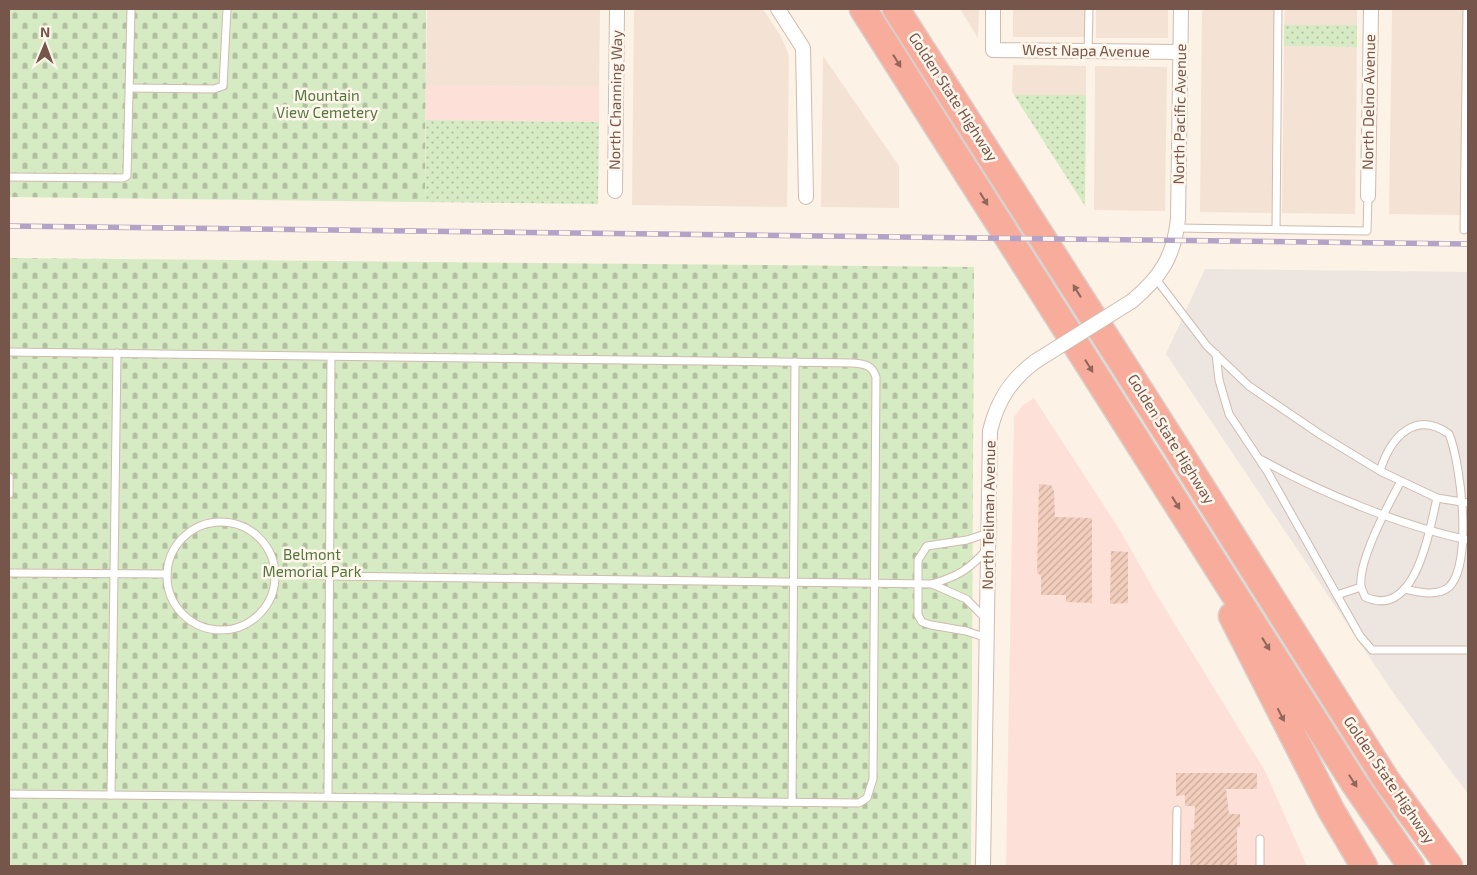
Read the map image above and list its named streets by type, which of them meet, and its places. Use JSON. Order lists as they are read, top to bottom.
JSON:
{
  "streets": {
    "highway": ["Golden State Highway"],
    "street": [
      "West Napa Avenue",
      "North Channing Way",
      "North Delno Avenue",
      "North Pacific Avenue",
      "North Teilman Avenue"
    ]
  },
  "crossings": [
    ["West Napa Avenue", "North Pacific Avenue"],
    ["North Pacific Avenue", "North Teilman Avenue"]
  ],
  "parks": ["Mountain View Cemetery", "Belmont Memorial Park"],
  "north": "top"
}
